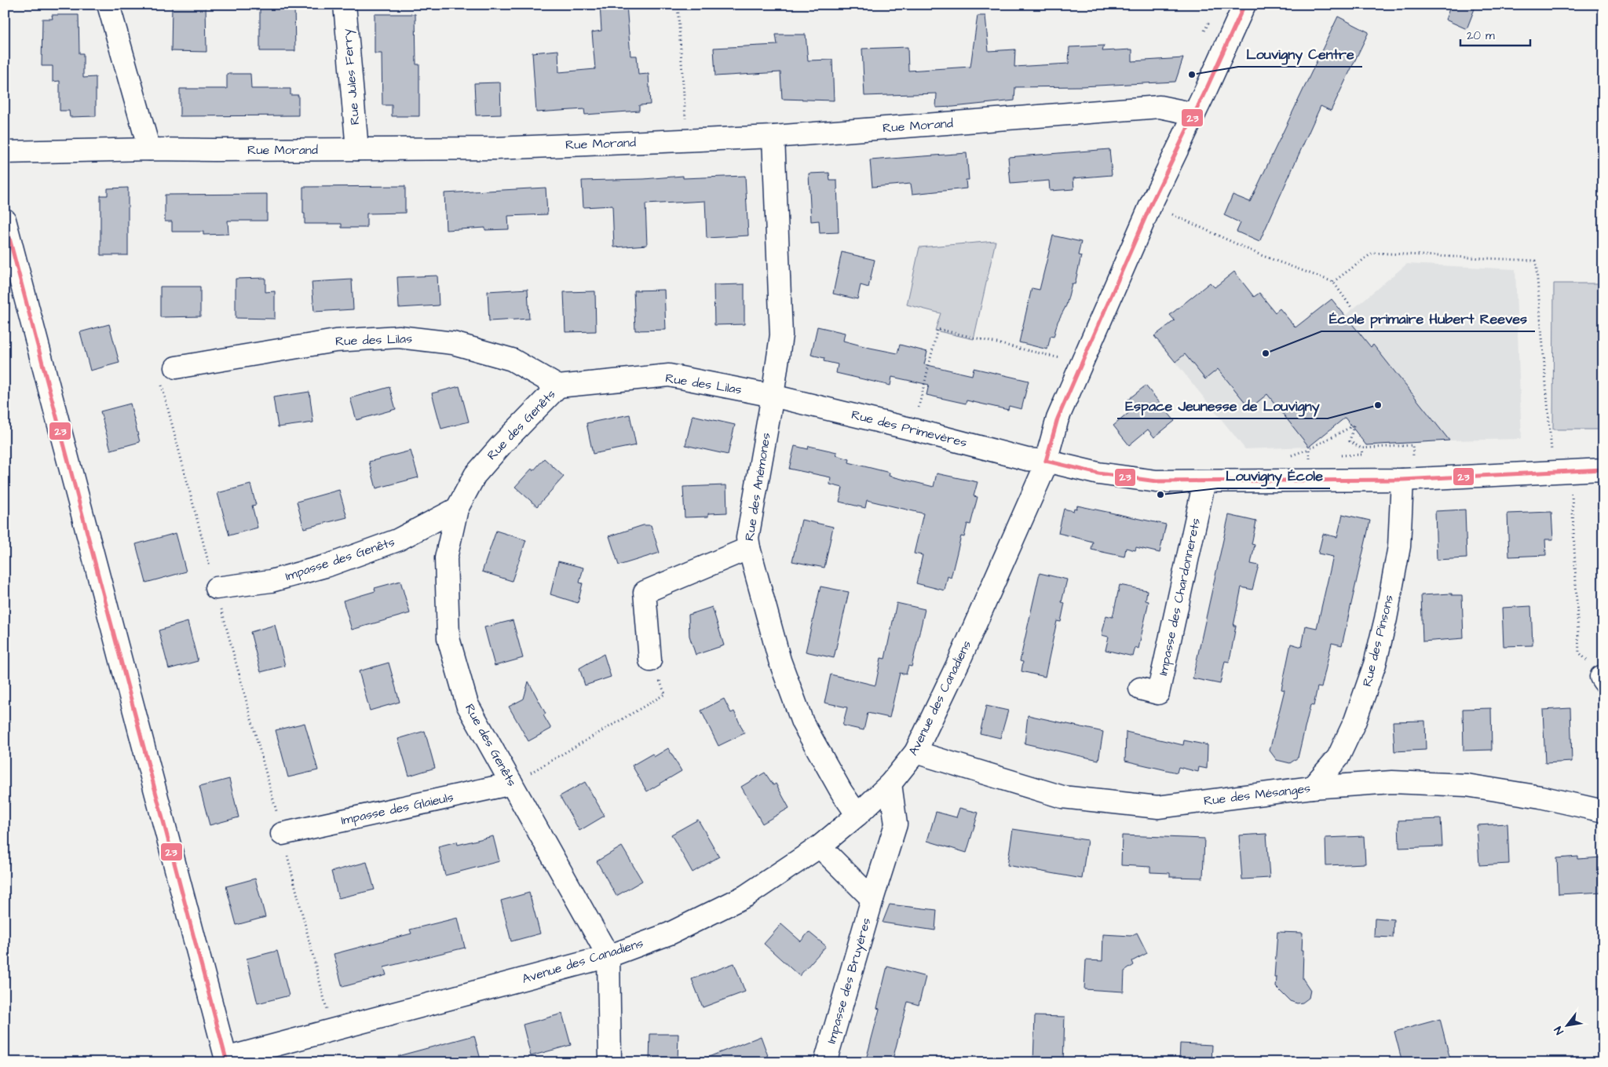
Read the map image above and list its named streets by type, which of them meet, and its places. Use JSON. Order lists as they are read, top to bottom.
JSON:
{
  "streets": {
    "street": [
      "Rue Jules Ferry",
      "Rue Morand",
      "Rue des Lilas",
      "Rue des Genêts",
      "Rue des Primevères",
      "Rue des Anémones",
      "Impasse des Genêts",
      "Impasse des Chardonnerets",
      "Rue des Pinsons",
      "Avenue des Canadiens",
      "Rue des Mésanges",
      "Impasse des Glaieuls",
      "Impasse des Bruyères"
    ]
  },
  "crossings": [
    ["Rue Jules Ferry", "Rue Morand"],
    ["Rue Morand", "Rue des Anémones"],
    ["Rue Morand", "Avenue des Canadiens"],
    ["Rue des Lilas", "Rue des Genêts"],
    ["Rue des Lilas", "Rue des Primevères"],
    ["Rue des Lilas", "Rue des Anémones"],
    ["Rue des Genêts", "Impasse des Genêts"],
    ["Rue des Genêts", "Avenue des Canadiens"],
    ["Rue des Genêts", "Impasse des Glaieuls"],
    ["Rue des Primevères", "Rue des Anémones"],
    ["Rue des Primevères", "Impasse des Chardonnerets"],
    ["Rue des Primevères", "Rue des Pinsons"],
    ["Rue des Primevères", "Avenue des Canadiens"],
    ["Rue des Anémones", "Avenue des Canadiens"],
    ["Rue des Pinsons", "Rue des Mésanges"],
    ["Avenue des Canadiens", "Rue des Mésanges"],
    ["Avenue des Canadiens", "Impasse des Bruyères"]
  ],
  "places": [
    "Louvigny Centre",
    "École primaire Hubert Reeves",
    "Espace Jeunesse de Louvigny",
    "Louvigny École"
  ],
  "lines": ["transit line 23"],
  "scale_bar": "20 m",
  "north": "bottom left"
}
